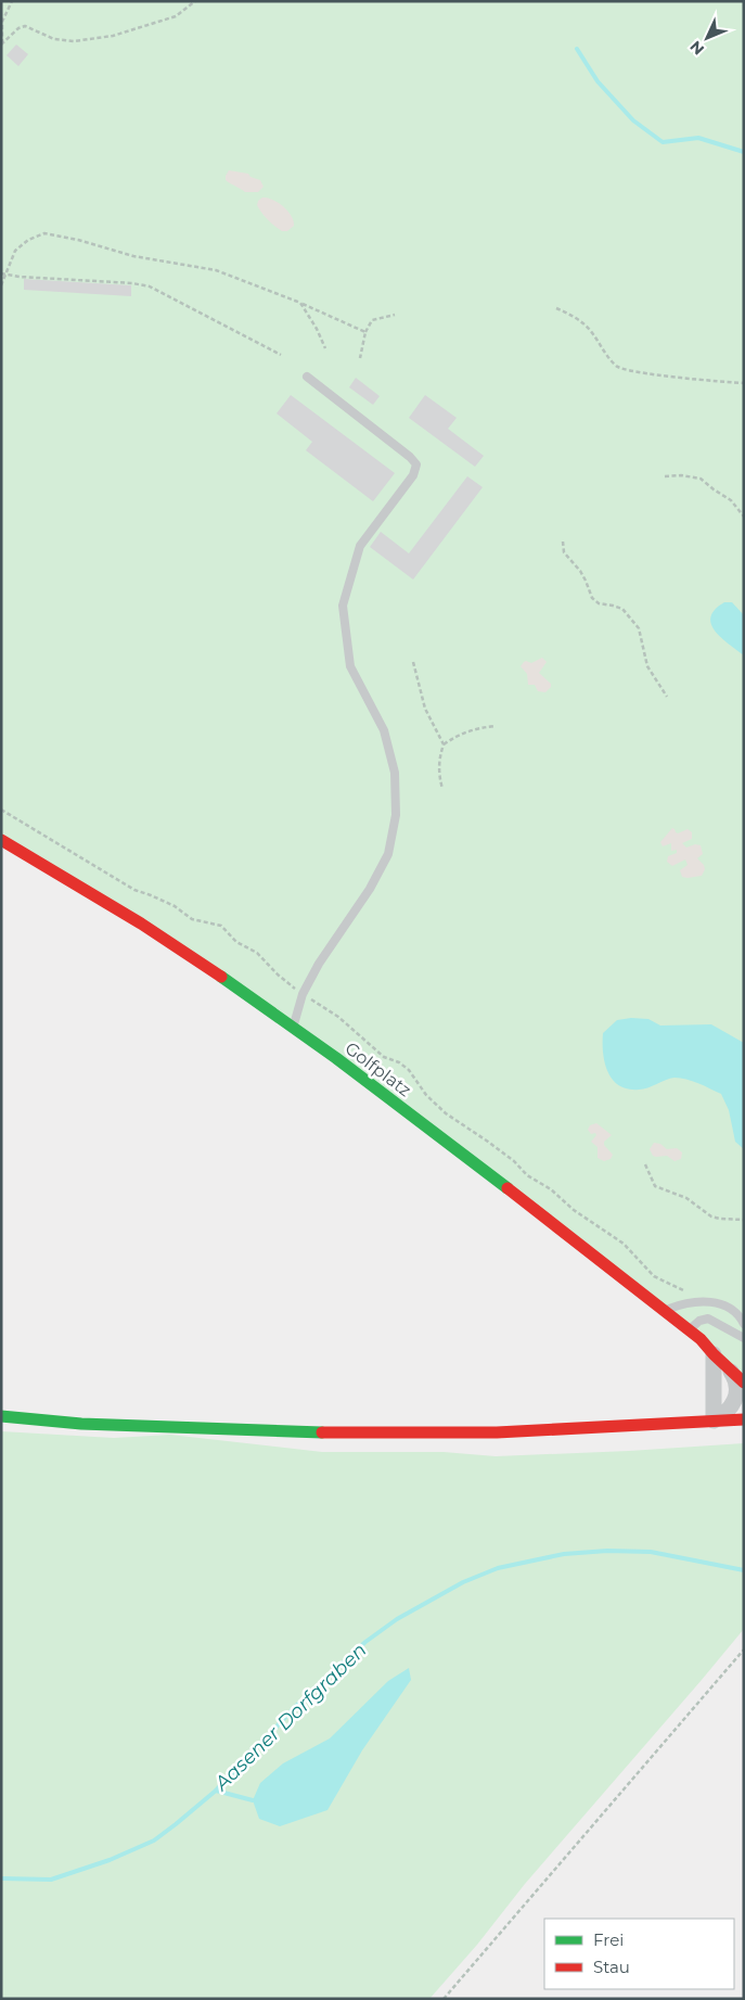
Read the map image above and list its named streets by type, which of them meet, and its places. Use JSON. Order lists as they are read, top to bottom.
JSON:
{
  "streets": {
    "street": ["Golfplatz"]
  },
  "water": ["Aasener Dorfgraben"],
  "legend": ["Frei", "Stau"],
  "north": "bottom left"
}
